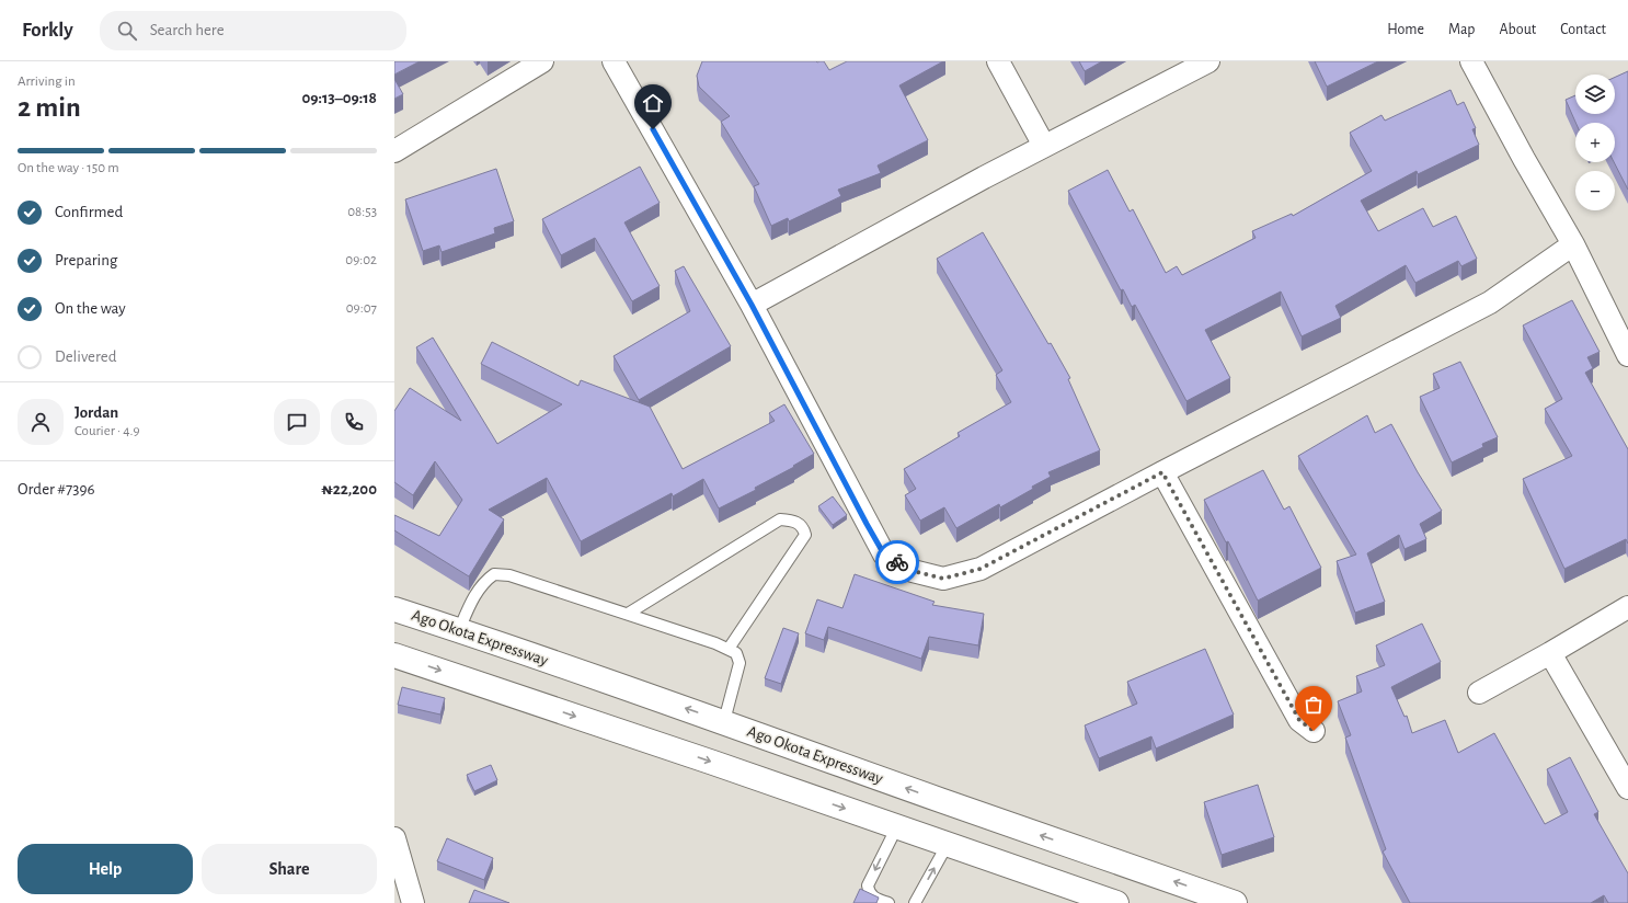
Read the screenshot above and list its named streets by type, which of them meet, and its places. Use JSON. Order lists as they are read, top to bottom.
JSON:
{
  "streets": {
    "main road": ["Ago Okota Expressway"]
  },
  "page": {
    "header": "Forkly",
    "search": "Search here",
    "nav": [
      "Home",
      "Map",
      "About",
      "Contact"
    ],
    "heading": ["2 min", "Arriving in", "09:13–09:18"],
    "panel": [
      "Jordan",
      "Courier · 4.9",
      "Order #7396",
      "₦22,200"
    ],
    "map_buttons": ["+", "−"],
    "bar": "On the way · 150 m",
    "list": [
      ["Confirmed", "08:53"],
      ["Preparing", "09:02"],
      ["On the way", "09:07"],
      "Delivered"
    ],
    "buttons": ["Help", "Share"]
  }
}
